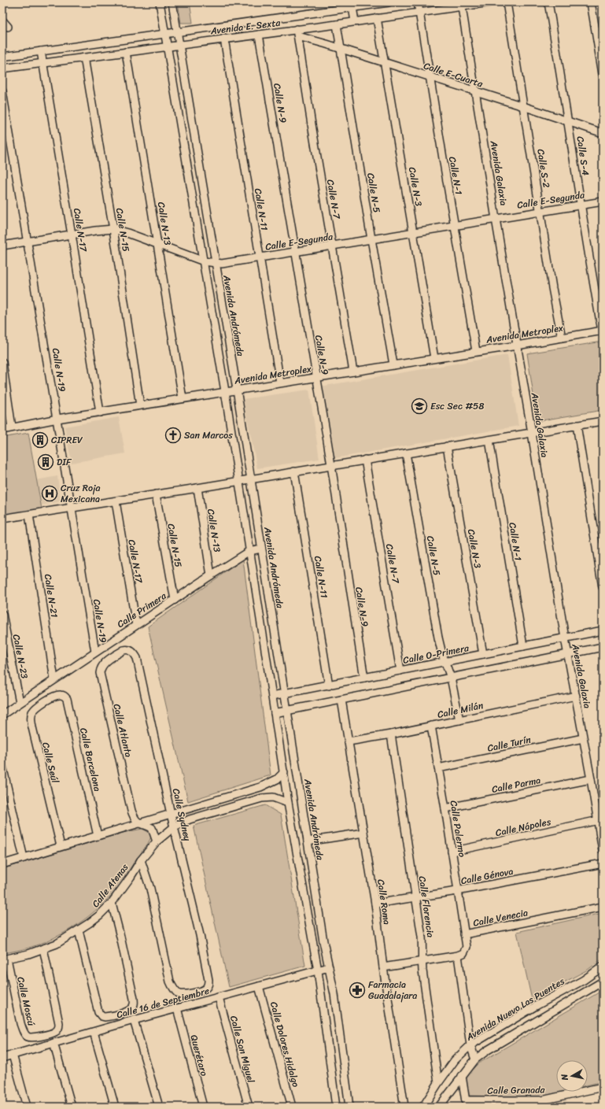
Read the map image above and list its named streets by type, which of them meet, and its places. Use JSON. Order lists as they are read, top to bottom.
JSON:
{
  "streets": {
    "street": [
      "Avenida E. Sexta",
      "Calle E-Cuarta",
      "Calle N-9",
      "Calle S-4",
      "Calle S-2",
      "Avenida Galaxia",
      "Calle N-1",
      "Calle N-3",
      "Calle N-5",
      "Calle N-7",
      "Calle E-Segunda",
      "Calle N-11",
      "Calle N-13",
      "Calle N-17",
      "Calle N-15",
      "Avenida Andrómeda",
      "Avenida Metroplex",
      "Calle N-19",
      "Calle N-21",
      "Calle Primera",
      "Calle O-Primera",
      "Calle N-23",
      "Calle Milán",
      "Calle Atlanta",
      "Calle Turín",
      "Calle Barcelona",
      "Calle Seúl",
      "Calle Parma",
      "Calle Sydney",
      "Calle Nápoles",
      "Calle Palermo",
      "Calle Génova",
      "Calle Atenas",
      "Calle Roma",
      "Calle Florencia",
      "Calle Venecia",
      "Calle Moscú",
      "Calle 16 de Septiembre",
      "Avenida Nuevo Las Puentes",
      "Calle Dolores Hidalgo",
      "Calle San Miguel",
      "Querétaro",
      "Calle Granada"
    ]
  },
  "crossings": [
    ["Avenida E. Sexta", "Calle E-Cuarta"],
    ["Avenida E. Sexta", "Calle N-9"],
    ["Avenida E. Sexta", "Avenida Galaxia"],
    ["Avenida E. Sexta", "Calle N-1"],
    ["Avenida E. Sexta", "Calle N-3"],
    ["Avenida E. Sexta", "Calle N-5"],
    ["Avenida E. Sexta", "Calle N-7"],
    ["Avenida E. Sexta", "Calle N-11"],
    ["Avenida E. Sexta", "Calle N-13"],
    ["Avenida E. Sexta", "Calle N-17"],
    ["Avenida E. Sexta", "Calle N-15"],
    ["Avenida E. Sexta", "Avenida Andrómeda"],
    ["Calle E-Cuarta", "Calle S-4"],
    ["Calle E-Cuarta", "Calle S-2"],
    ["Calle E-Cuarta", "Avenida Galaxia"],
    ["Calle E-Cuarta", "Calle N-1"],
    ["Calle E-Cuarta", "Calle N-3"],
    ["Calle E-Cuarta", "Calle N-5"],
    ["Calle E-Cuarta", "Calle N-7"],
    ["Calle N-9", "Calle E-Segunda"],
    ["Calle N-9", "Avenida Metroplex"],
    ["Calle N-9", "Calle O-Primera"],
    ["Calle S-4", "Calle E-Segunda"],
    ["Calle S-4", "Avenida Metroplex"],
    ["Calle S-2", "Calle E-Segunda"],
    ["Calle S-2", "Avenida Metroplex"],
    ["Avenida Galaxia", "Calle E-Segunda"],
    ["Avenida Galaxia", "Avenida Metroplex"],
    ["Avenida Galaxia", "Calle O-Primera"],
    ["Avenida Galaxia", "Calle Milán"],
    ["Avenida Galaxia", "Calle Turín"],
    ["Avenida Galaxia", "Calle Parma"],
    ["Avenida Galaxia", "Calle Nápoles"],
    ["Calle N-1", "Calle E-Segunda"],
    ["Calle N-1", "Avenida Metroplex"],
    ["Calle N-1", "Calle O-Primera"],
    ["Calle N-3", "Calle E-Segunda"],
    ["Calle N-3", "Avenida Metroplex"],
    ["Calle N-3", "Calle O-Primera"],
    ["Calle N-5", "Calle E-Segunda"],
    ["Calle N-5", "Avenida Metroplex"],
    ["Calle N-5", "Calle O-Primera"],
    ["Calle N-5", "Calle Milán"],
    ["Calle N-7", "Calle E-Segunda"],
    ["Calle N-7", "Avenida Metroplex"],
    ["Calle N-7", "Calle O-Primera"],
    ["Calle E-Segunda", "Calle N-11"],
    ["Calle E-Segunda", "Calle N-13"],
    ["Calle E-Segunda", "Calle N-17"],
    ["Calle E-Segunda", "Calle N-15"],
    ["Calle E-Segunda", "Avenida Andrómeda"],
    ["Calle E-Segunda", "Calle N-19"],
    ["Calle N-11", "Avenida Metroplex"],
    ["Calle N-11", "Calle O-Primera"],
    ["Calle N-13", "Avenida Metroplex"],
    ["Calle N-13", "Calle Primera"],
    ["Calle N-17", "Avenida Metroplex"],
    ["Calle N-17", "Calle Primera"],
    ["Calle N-15", "Avenida Metroplex"],
    ["Calle N-15", "Calle Primera"],
    ["Avenida Andrómeda", "Avenida Metroplex"],
    ["Avenida Andrómeda", "Calle Primera"],
    ["Avenida Andrómeda", "Calle O-Primera"],
    ["Avenida Andrómeda", "Calle 16 de Septiembre"],
    ["Avenida Metroplex", "Calle N-19"],
    ["Calle N-19", "Calle Primera"],
    ["Calle N-21", "Calle Primera"],
    ["Calle Primera", "Calle N-23"],
    ["Calle Milán", "Calle Palermo"],
    ["Calle Milán", "Calle Roma"],
    ["Calle Milán", "Calle Florencia"],
    ["Calle Atlanta", "Calle Sydney"],
    ["Calle Turín", "Calle Palermo"],
    ["Calle Barcelona", "Calle Seúl"],
    ["Calle Parma", "Calle Palermo"],
    ["Calle Sydney", "Calle Atenas"],
    ["Calle Nápoles", "Calle Palermo"],
    ["Calle Palermo", "Calle Génova"],
    ["Calle Palermo", "Calle Venecia"],
    ["Calle Génova", "Calle Roma"],
    ["Calle Génova", "Calle Florencia"],
    ["Calle Atenas", "Calle Moscú"],
    ["Calle Florencia", "Avenida Nuevo Las Puentes"],
    ["Calle 16 de Septiembre", "Calle Dolores Hidalgo"],
    ["Calle 16 de Septiembre", "Calle San Miguel"],
    ["Calle 16 de Septiembre", "Querétaro"]
  ],
  "places": {
    "school or university": ["Esc Sec #58"],
    "church": ["San Marcos"],
    "building": ["CIPREV", "DIF"],
    "hospital": ["Cruz Roja Mexicana"],
    "pharmacy": ["Farmacia Guadalajara"]
  },
  "north": "left"
}
